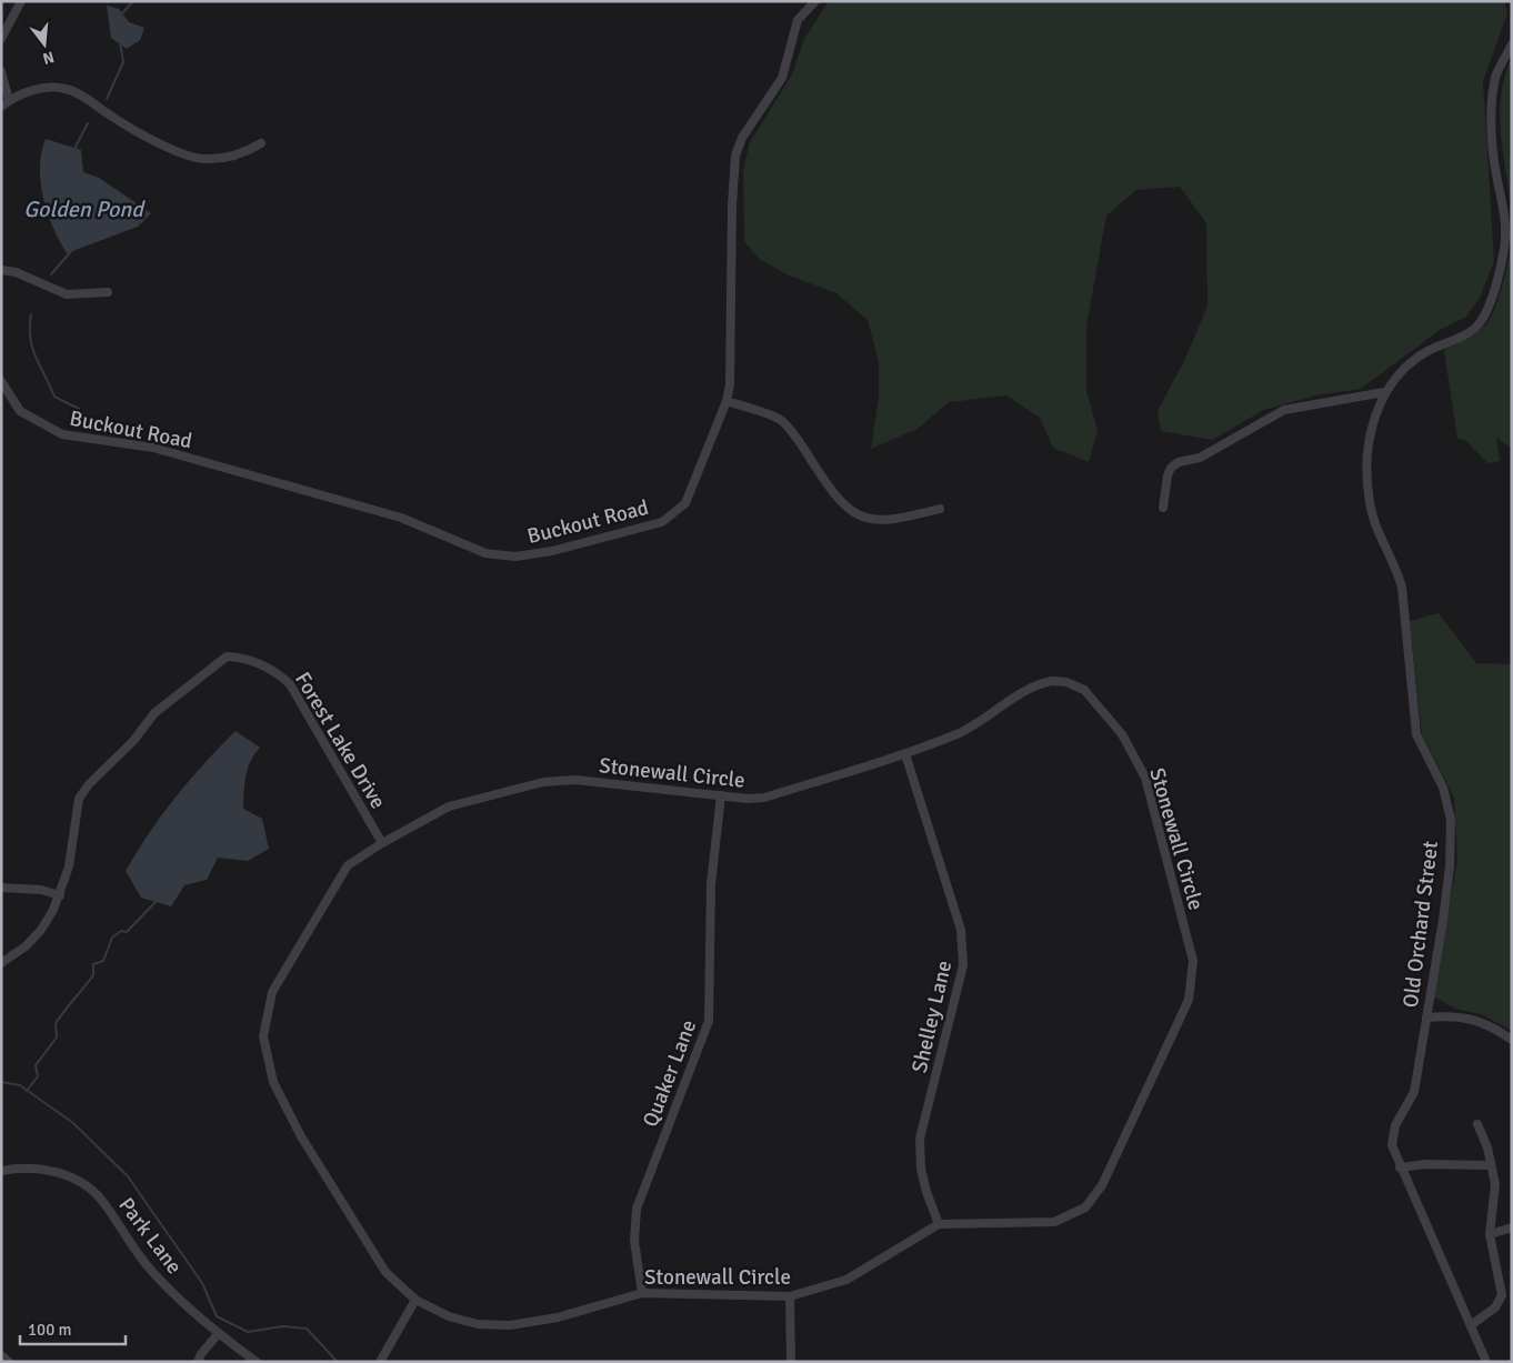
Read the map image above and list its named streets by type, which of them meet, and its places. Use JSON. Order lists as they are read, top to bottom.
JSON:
{
  "streets": {
    "street": [
      "Buckout Road",
      "Forest Lake Drive",
      "Stonewall Circle",
      "Old Orchard Street",
      "Shelley Lane",
      "Quaker Lane",
      "Park Lane"
    ]
  },
  "crossings": [
    ["Forest Lake Drive", "Stonewall Circle"],
    ["Stonewall Circle", "Shelley Lane"],
    ["Stonewall Circle", "Quaker Lane"]
  ],
  "water": ["Golden Pond"],
  "scale_bar": "100 m",
  "north": "bottom"
}
